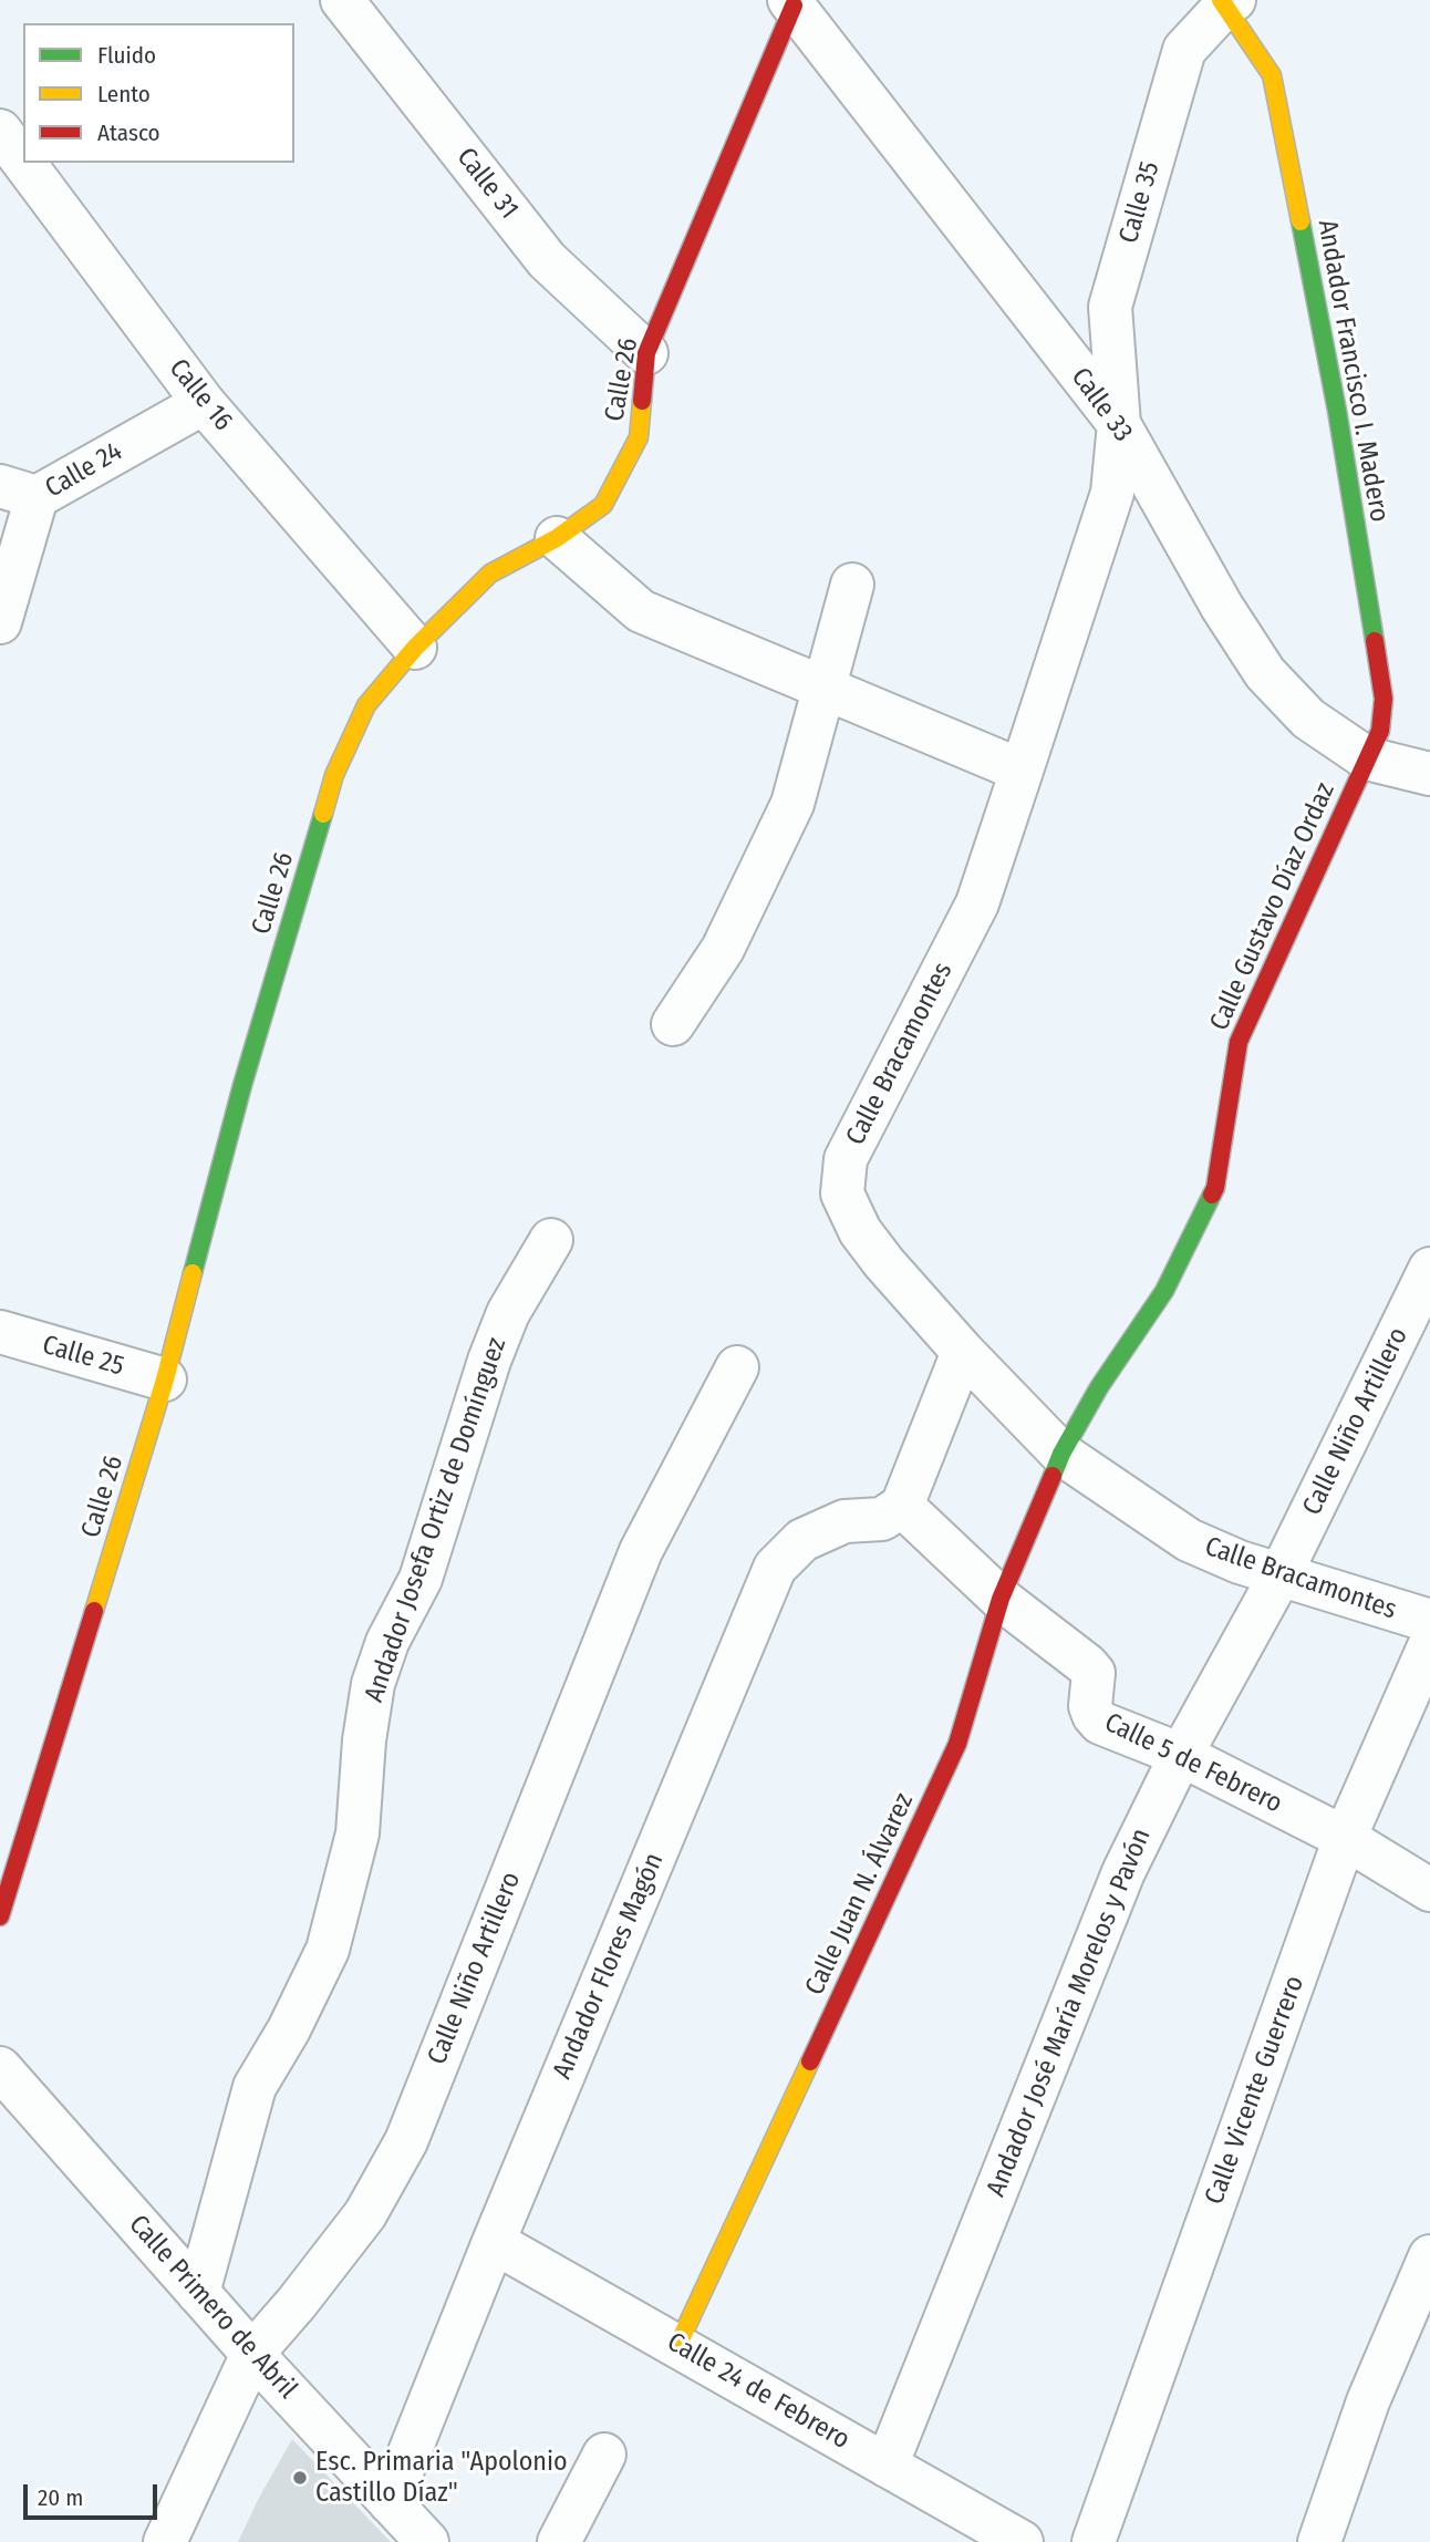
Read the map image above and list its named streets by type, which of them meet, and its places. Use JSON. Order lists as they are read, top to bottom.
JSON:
{
  "streets": {
    "street": [
      "Calle 31",
      "Calle 35",
      "Andador Francisco I. Madero",
      "Calle 26",
      "Calle 16",
      "Calle 33",
      "Calle 24",
      "Calle Gustavo Díaz Ordaz",
      "Calle Bracamontes",
      "Calle 25",
      "Calle Niño Artillero",
      "Andador Josefa Ortiz de Domínguez",
      "Calle 5 de Febrero",
      "Calle Juan N. Álvarez",
      "Andador Flores Magón",
      "Andador José María Morelos y Pavón",
      "Calle Vicente Guerrero",
      "Calle Primero de Abril",
      "Calle 24 de Febrero"
    ]
  },
  "crossings": [
    ["Calle 31", "Calle 26"],
    ["Calle 35", "Andador Francisco I. Madero"],
    ["Calle 35", "Calle 33"],
    ["Calle 35", "Calle Bracamontes"],
    ["Andador Francisco I. Madero", "Calle 33"],
    ["Andador Francisco I. Madero", "Calle Gustavo Díaz Ordaz"],
    ["Calle 26", "Calle 16"],
    ["Calle 26", "Calle 33"],
    ["Calle 26", "Calle 25"],
    ["Calle 16", "Calle 24"],
    ["Calle 33", "Calle Gustavo Díaz Ordaz"],
    ["Calle 33", "Calle Bracamontes"],
    ["Calle Gustavo Díaz Ordaz", "Calle Bracamontes"],
    ["Calle Gustavo Díaz Ordaz", "Calle Juan N. Álvarez"],
    ["Calle Bracamontes", "Calle Niño Artillero"],
    ["Calle Bracamontes", "Calle Juan N. Álvarez"],
    ["Calle Bracamontes", "Andador José María Morelos y Pavón"],
    ["Calle Niño Artillero", "Andador José María Morelos y Pavón"],
    ["Calle Niño Artillero", "Calle Primero de Abril"],
    ["Andador Josefa Ortiz de Domínguez", "Calle Primero de Abril"],
    ["Calle 5 de Febrero", "Calle Juan N. Álvarez"],
    ["Calle 5 de Febrero", "Andador Flores Magón"],
    ["Calle 5 de Febrero", "Andador José María Morelos y Pavón"],
    ["Calle 5 de Febrero", "Calle Vicente Guerrero"],
    ["Calle Juan N. Álvarez", "Calle 24 de Febrero"],
    ["Andador Flores Magón", "Calle Primero de Abril"],
    ["Andador Flores Magón", "Calle 24 de Febrero"],
    ["Andador José María Morelos y Pavón", "Calle 24 de Febrero"]
  ],
  "places": ["Esc. Primaria \"Apolonio Castillo Díaz\""],
  "legend": ["Fluido", "Lento", "Atasco"],
  "scale_bar": "20 m"
}
